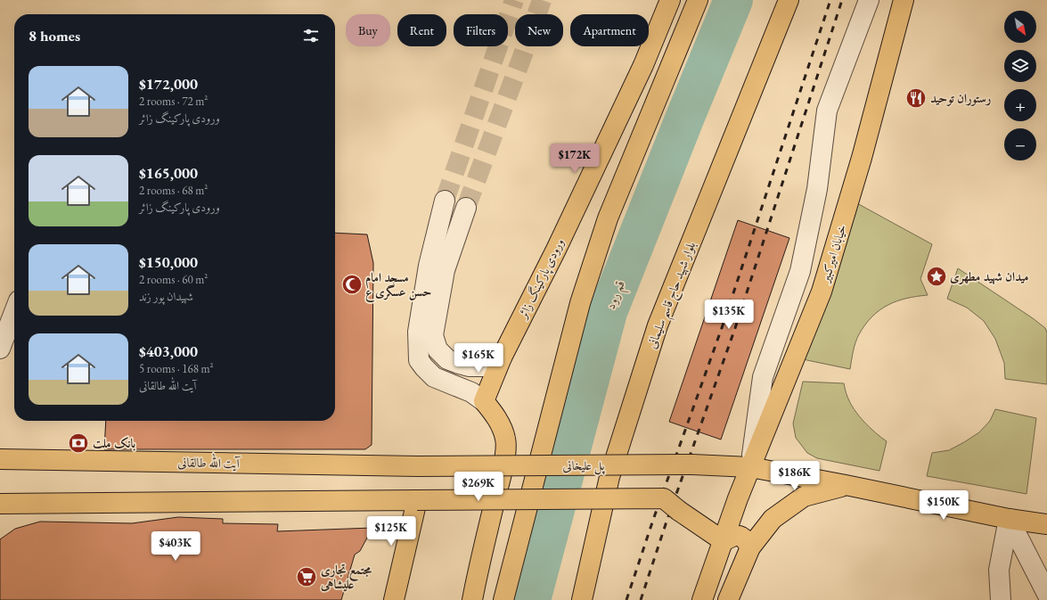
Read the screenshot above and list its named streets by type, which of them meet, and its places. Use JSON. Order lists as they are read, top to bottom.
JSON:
{
  "streets": {
    "main road": [
      "خیابان امیرکبیر",
      "ورودی پارکینگ زائر",
      "بلوار شهید حاج قاسم سلیمانی",
      "آیت الله طالقانی",
      "پل علیخانی"
    ]
  },
  "crossings": [
    ["خیابان امیرکبیر", "پل علیخانی"],
    ["آیت الله طالقانی", "پل علیخانی"]
  ],
  "water": ["قم رود"],
  "places": {
    "restaurant": ["رستوران توحید"],
    "place": ["میدان شهید مطهری"],
    "mosque": ["مسجد امام حسن عسگری ع"],
    "bank": ["بانک ملت"],
    "supermarket": ["مجتمع تجاری علیشاهی"]
  },
  "north": "bottom right",
  "page": {
    "map_buttons": ["+", "−"],
    "chip": [
      "Buy",
      "Rent",
      "Filters",
      "New",
      "Apartment"
    ],
    "heading": "8 homes",
    "list": [
      {
        "name": "$172,000",
        "note": "2 rooms · 72 m² · ورودی پارکینگ زائر"
      },
      {
        "name": "$165,000",
        "note": "2 rooms · 68 m² · ورودی پارکینگ زائر"
      },
      {
        "name": "$150,000",
        "note": "2 rooms · 60 m² · شهیدان پور زند"
      },
      {
        "name": "$403,000",
        "note": "5 rooms · 168 m² · آیت الله طالقانی"
      }
    ],
    "price": [
      "$172K",
      "$135K",
      "$165K",
      "$186K",
      "$269K",
      "$150K",
      "$125K",
      "$403K"
    ]
  }
}
